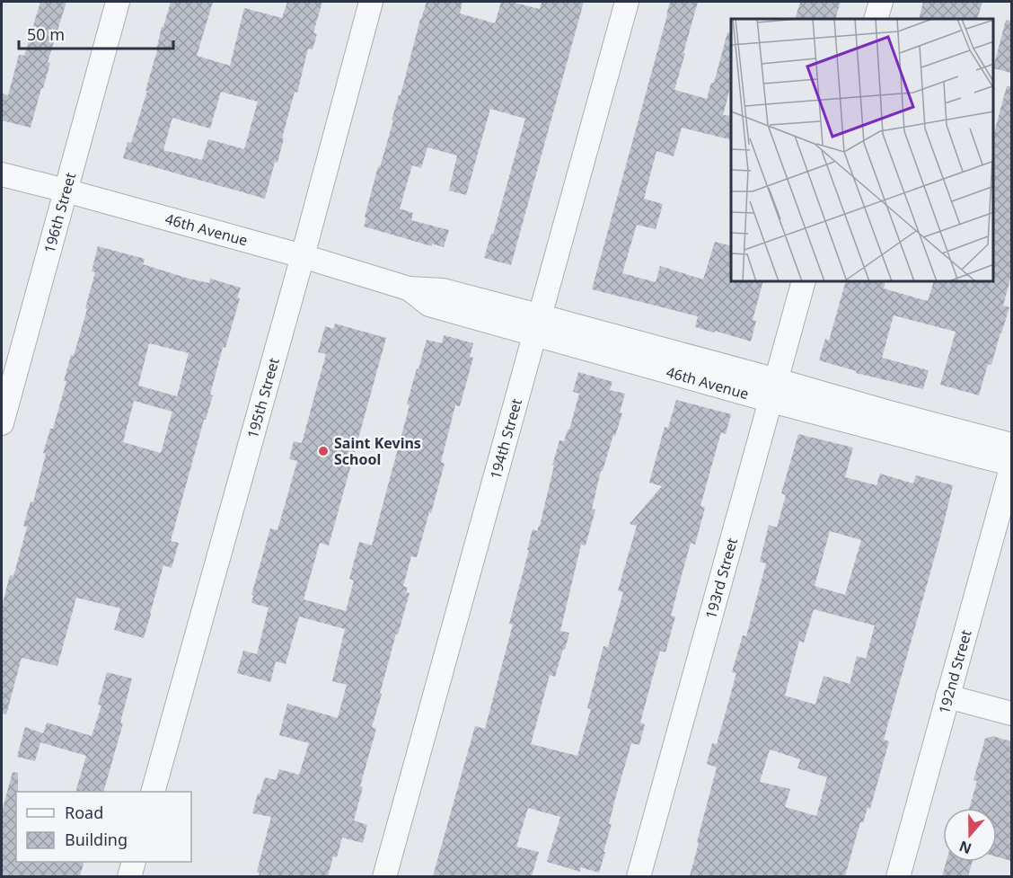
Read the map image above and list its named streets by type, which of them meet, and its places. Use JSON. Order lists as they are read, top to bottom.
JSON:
{
  "streets": {
    "street": [
      "196th Street",
      "46th Avenue",
      "195th Street",
      "194th Street",
      "193rd Street",
      "192nd Street"
    ]
  },
  "crossings": [
    ["196th Street", "46th Avenue"],
    ["46th Avenue", "195th Street"],
    ["46th Avenue", "194th Street"],
    ["46th Avenue", "193rd Street"]
  ],
  "places": ["Saint Kevins School"],
  "legend": ["Road", "Building"],
  "scale_bar": "50 m",
  "north": "bottom"
}
